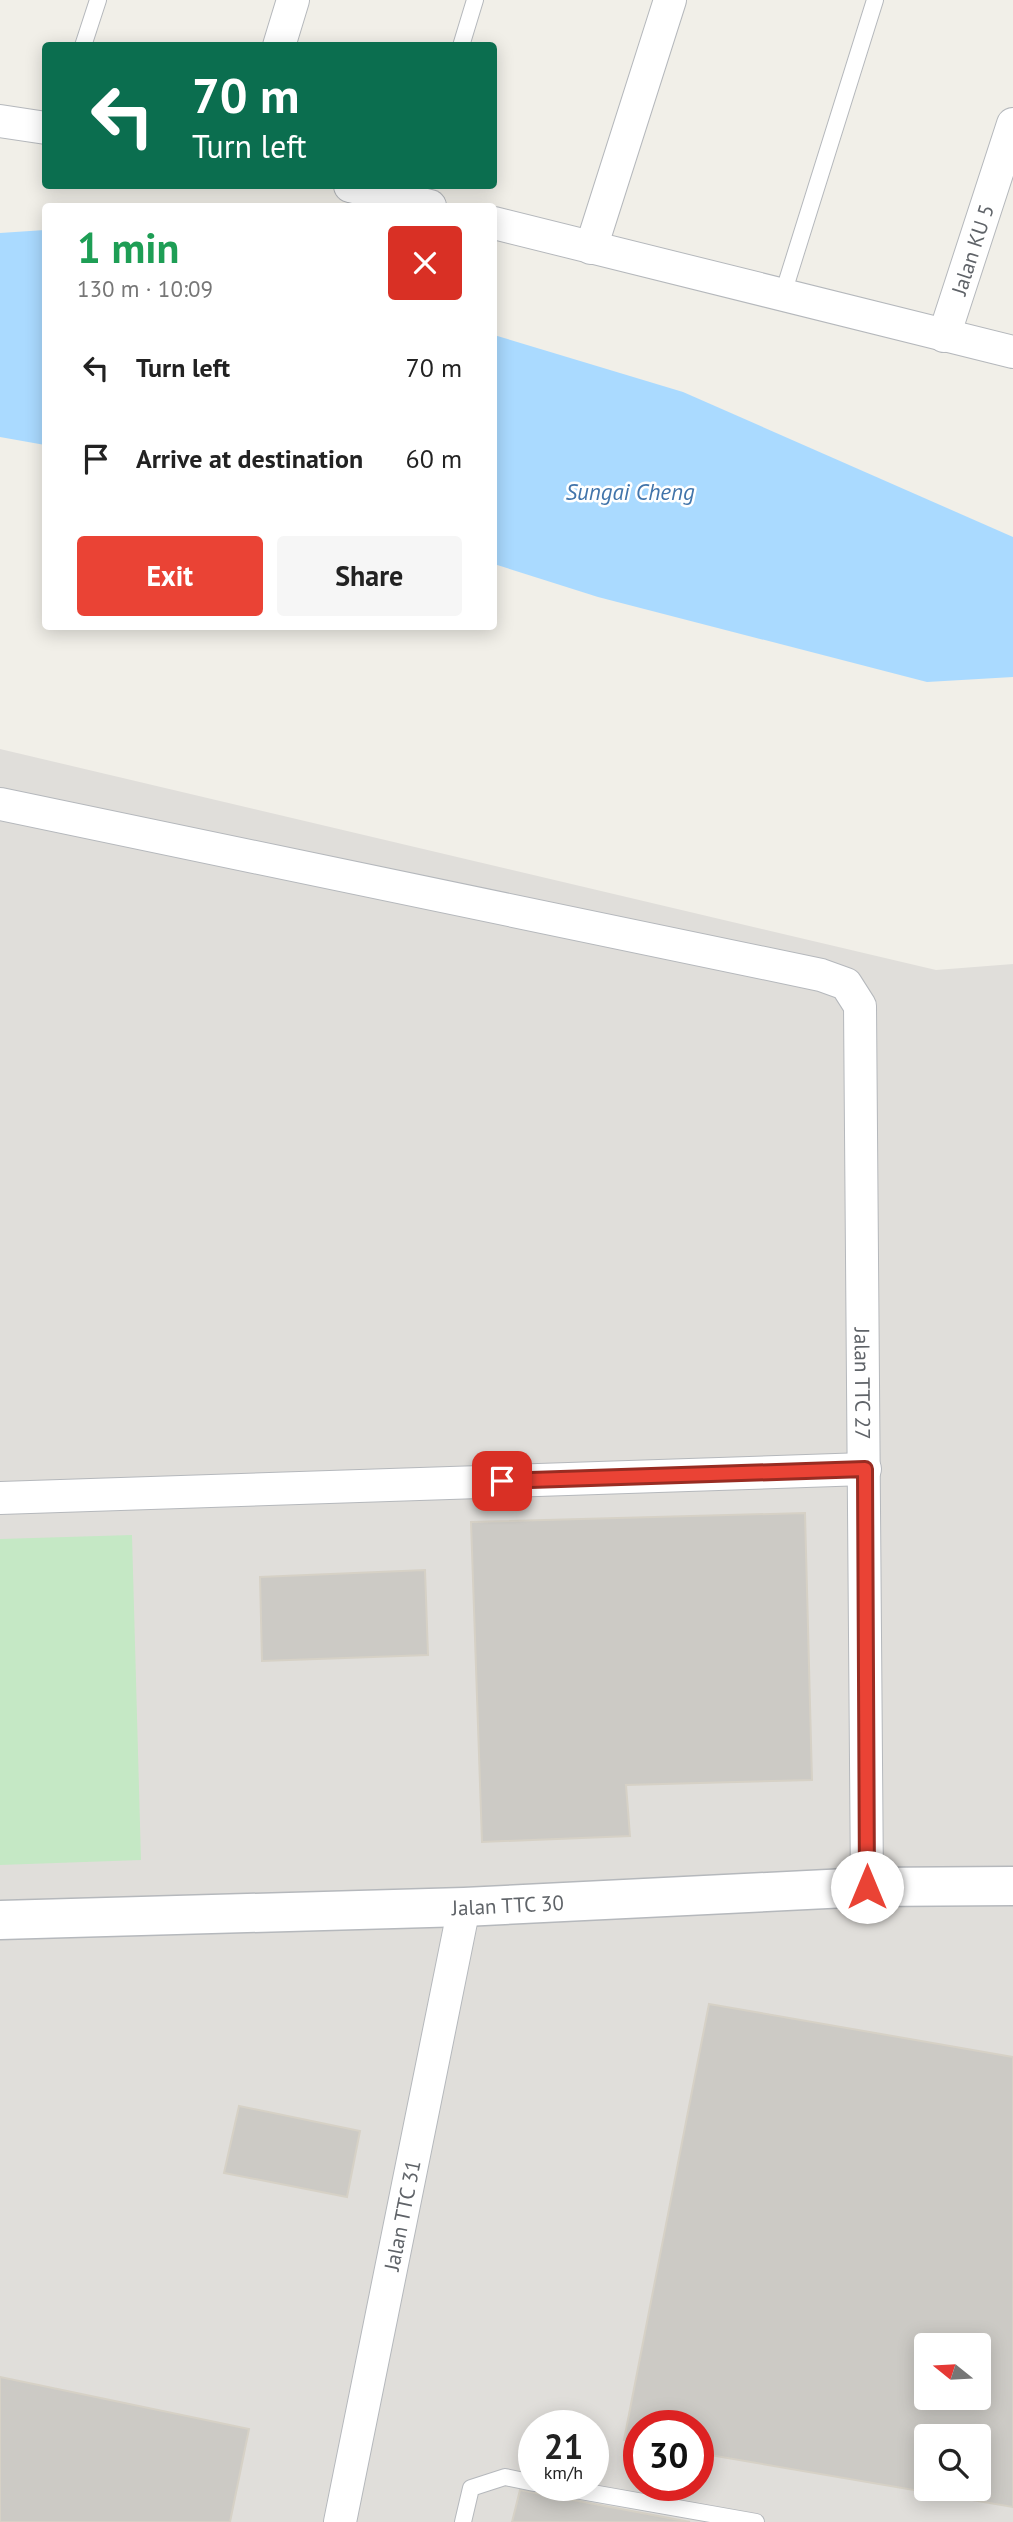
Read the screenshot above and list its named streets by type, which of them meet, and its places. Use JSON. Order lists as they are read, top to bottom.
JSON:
{
  "streets": {
    "street": [
      "Jalan KU 5",
      "Jalan TTC 27",
      "Jalan TTC 30",
      "Jalan TTC 31"
    ]
  },
  "crossings": [
    ["Jalan TTC 27", "Jalan TTC 30"],
    ["Jalan TTC 30", "Jalan TTC 31"]
  ],
  "water": ["Sungai Cheng"],
  "north": "left",
  "page": {
    "turn": ["70 m", "Turn left"],
    "heading": ["1 min", "130 m · 10:09"],
    "list": [
      {
        "name": "Turn left",
        "value": "70 m"
      },
      {
        "name": "Arrive at destination",
        "value": "60 m"
      }
    ],
    "buttons": ["Exit", "Share"],
    "speed": "21 km/h",
    "limit": "30"
  }
}
